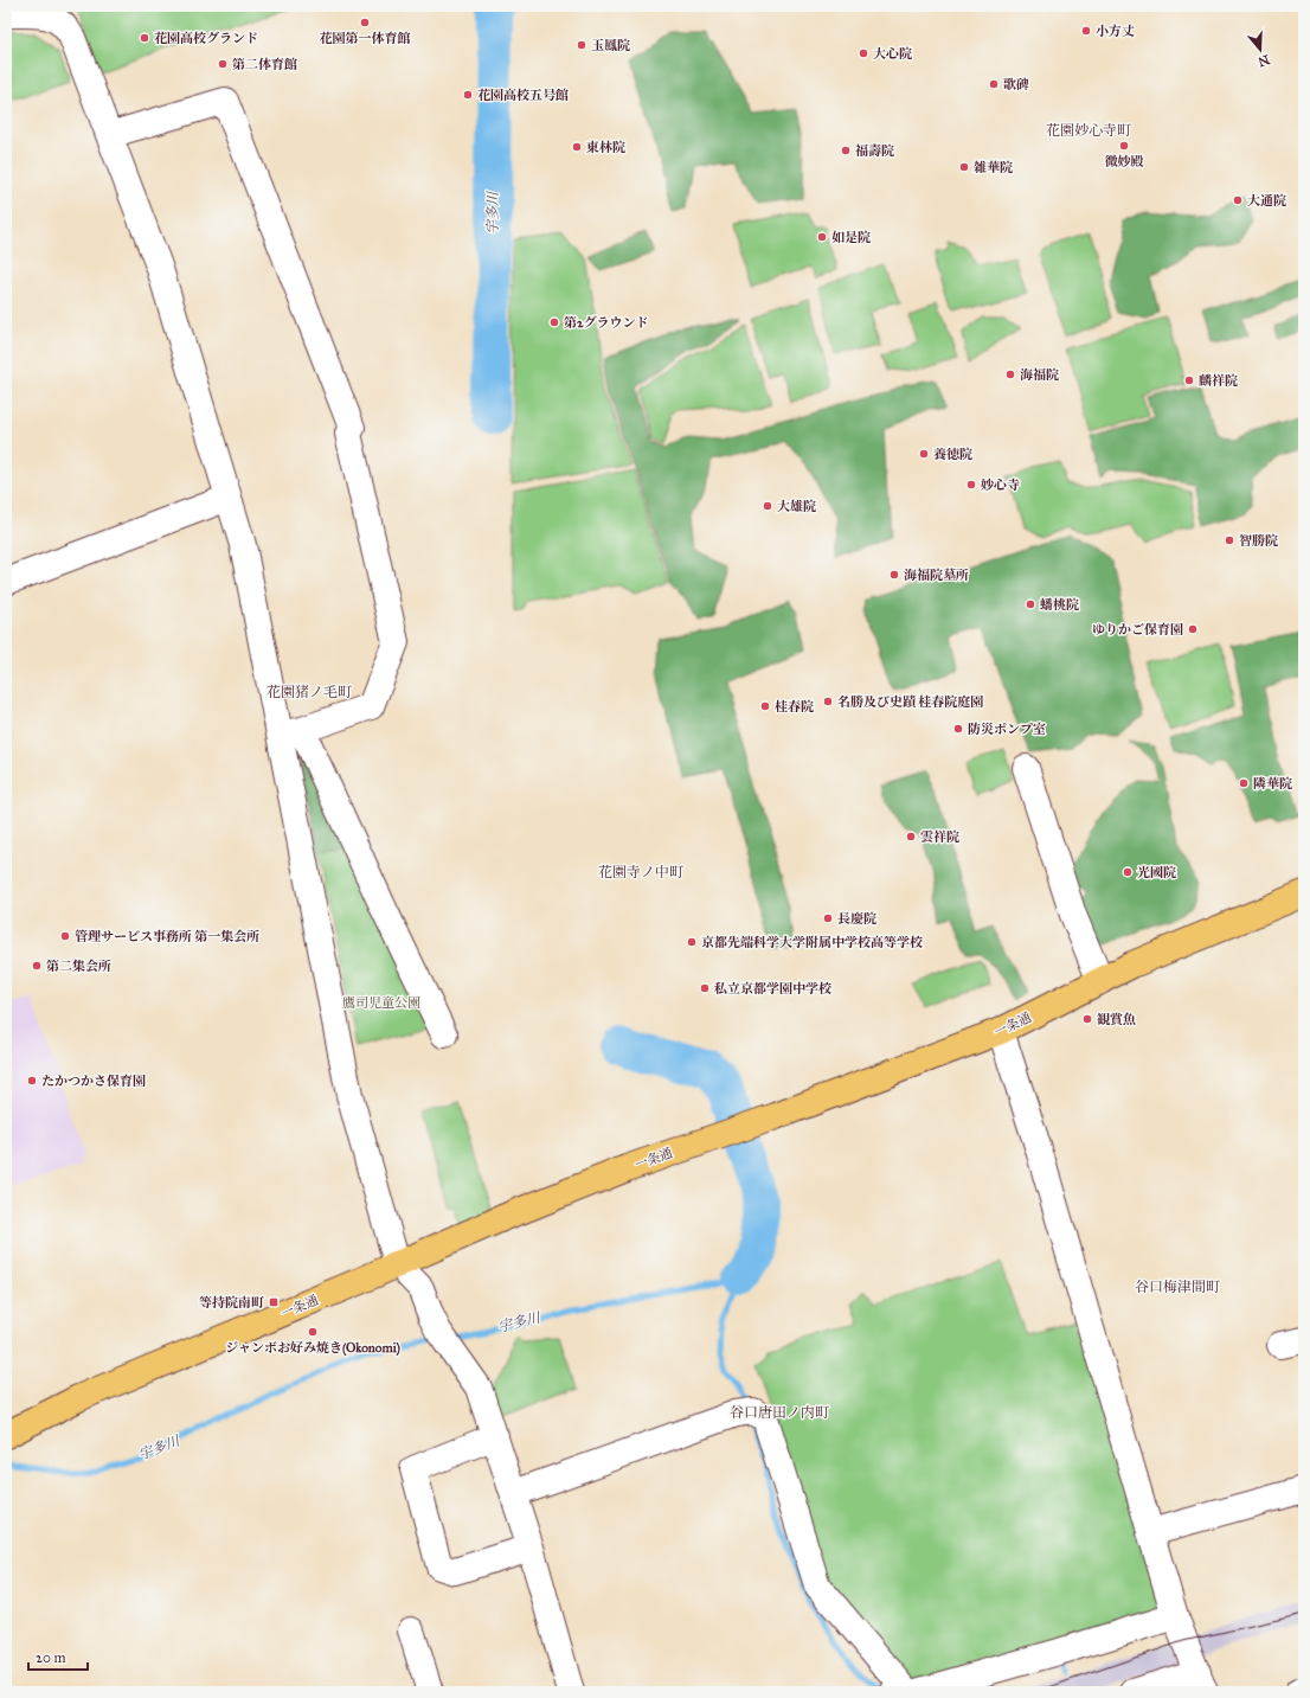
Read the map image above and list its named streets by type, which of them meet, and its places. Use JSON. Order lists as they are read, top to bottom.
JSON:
{
  "streets": {
    "main road": ["一条通"]
  },
  "districts": [
    "花園妙心寺町",
    "花園猪ノ毛町",
    "花園寺ノ中町",
    "谷口梅津間町",
    "谷口唐田ノ内町"
  ],
  "water": ["宇多川"],
  "parks": ["鷹司児童公園"],
  "places": {
    "other": [
      "花園第一体育館",
      "小方丈",
      "花園高校グランド",
      "玉鳳院",
      "大心院",
      "第二体育館",
      "歌碑",
      "花園高校五号館",
      "微妙殿",
      "東林院",
      "福壽院",
      "雑華院",
      "大通院",
      "如是院",
      "第2グラウンド",
      "海福院",
      "麟祥院",
      "養徳院",
      "妙心寺",
      "大雄院",
      "智勝院",
      "海福院墓所",
      "蟠桃院",
      "ゆりかご保育園",
      "名勝及び史蹟 桂春院庭園",
      "桂春院",
      "防災ポンプ室",
      "隣華院",
      "雲祥院",
      "光國院",
      "長慶院",
      "管理サービス事務所 第一集会所",
      "京都先端科学大学附属中学校高等学校",
      "第二集会所",
      "私立京都学園中学校",
      "観賞魚",
      "たかつかさ保育園",
      "ジャンボお好み焼き(Okonomi)"
    ],
    "transit": ["等持院南町"]
  },
  "scale_bar": "20 m",
  "north": "bottom"
}
